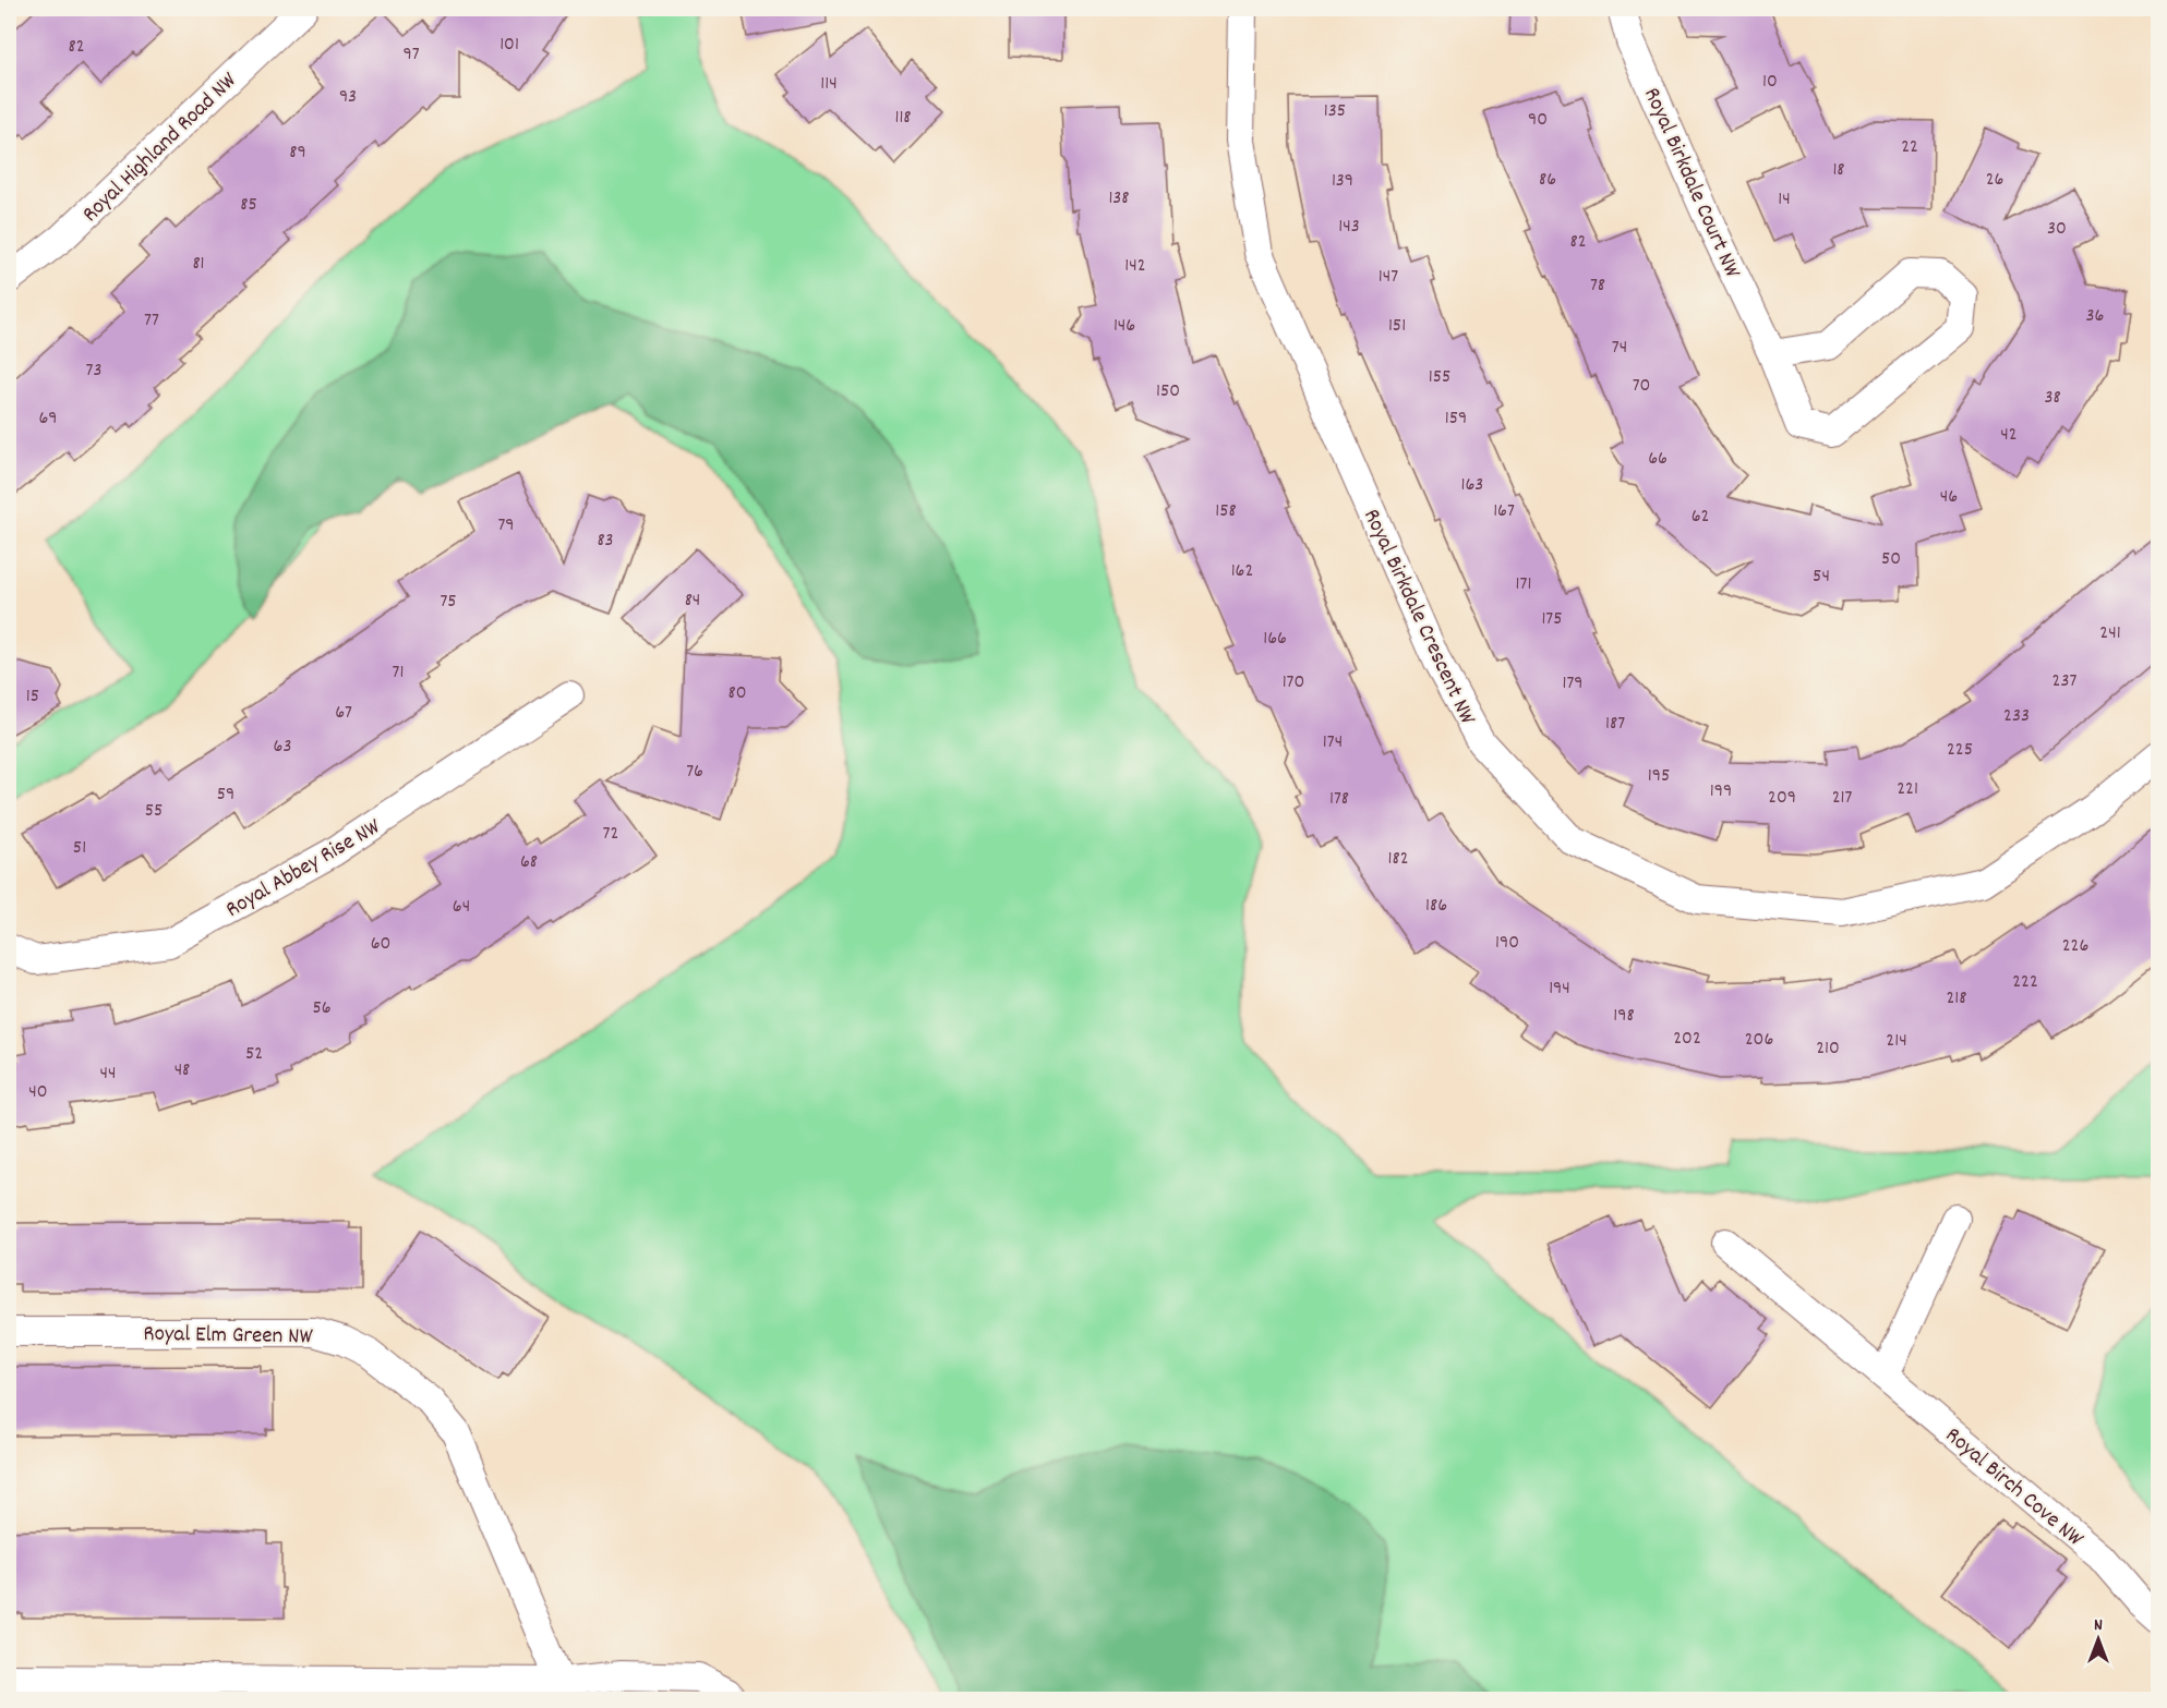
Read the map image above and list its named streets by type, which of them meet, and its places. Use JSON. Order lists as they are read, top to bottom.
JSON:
{
  "streets": {
    "street": [
      "Royal Highland Road NW",
      "Royal Birkdale Court NW",
      "Royal Birkdale Crescent NW",
      "Royal Abbey Rise NW",
      "Royal Elm Green NW",
      "Royal Birch Cove NW"
    ]
  },
  "house_numbers": [
    "101",
    "82",
    "97",
    "10",
    "114",
    "93",
    "135",
    "118",
    "90",
    "22",
    "89",
    "18",
    "86",
    "26",
    "139",
    "138",
    "14",
    "85",
    "143",
    "30",
    "82",
    "81",
    "142",
    "147",
    "78",
    "36",
    "77",
    "146",
    "151",
    "74",
    "73",
    "155",
    "70",
    "150",
    "38",
    "69",
    "159",
    "42",
    "66",
    "163",
    "46",
    "158",
    "167",
    "62",
    "79",
    "83",
    "50",
    "162",
    "54",
    "171",
    "84",
    "75",
    "175",
    "241",
    "166",
    "71",
    "237",
    "170",
    "179",
    "80",
    "15",
    "67",
    "233",
    "187",
    "174",
    "63",
    "225",
    "76",
    "195",
    "221",
    "199",
    "59",
    "209",
    "217",
    "178",
    "55",
    "72",
    "51",
    "182",
    "68",
    "186",
    "64",
    "190",
    "60",
    "226",
    "222",
    "194",
    "218",
    "56",
    "198",
    "202",
    "206",
    "214",
    "210",
    "52",
    "48",
    "44",
    "40"
  ],
  "north": "top"
}
